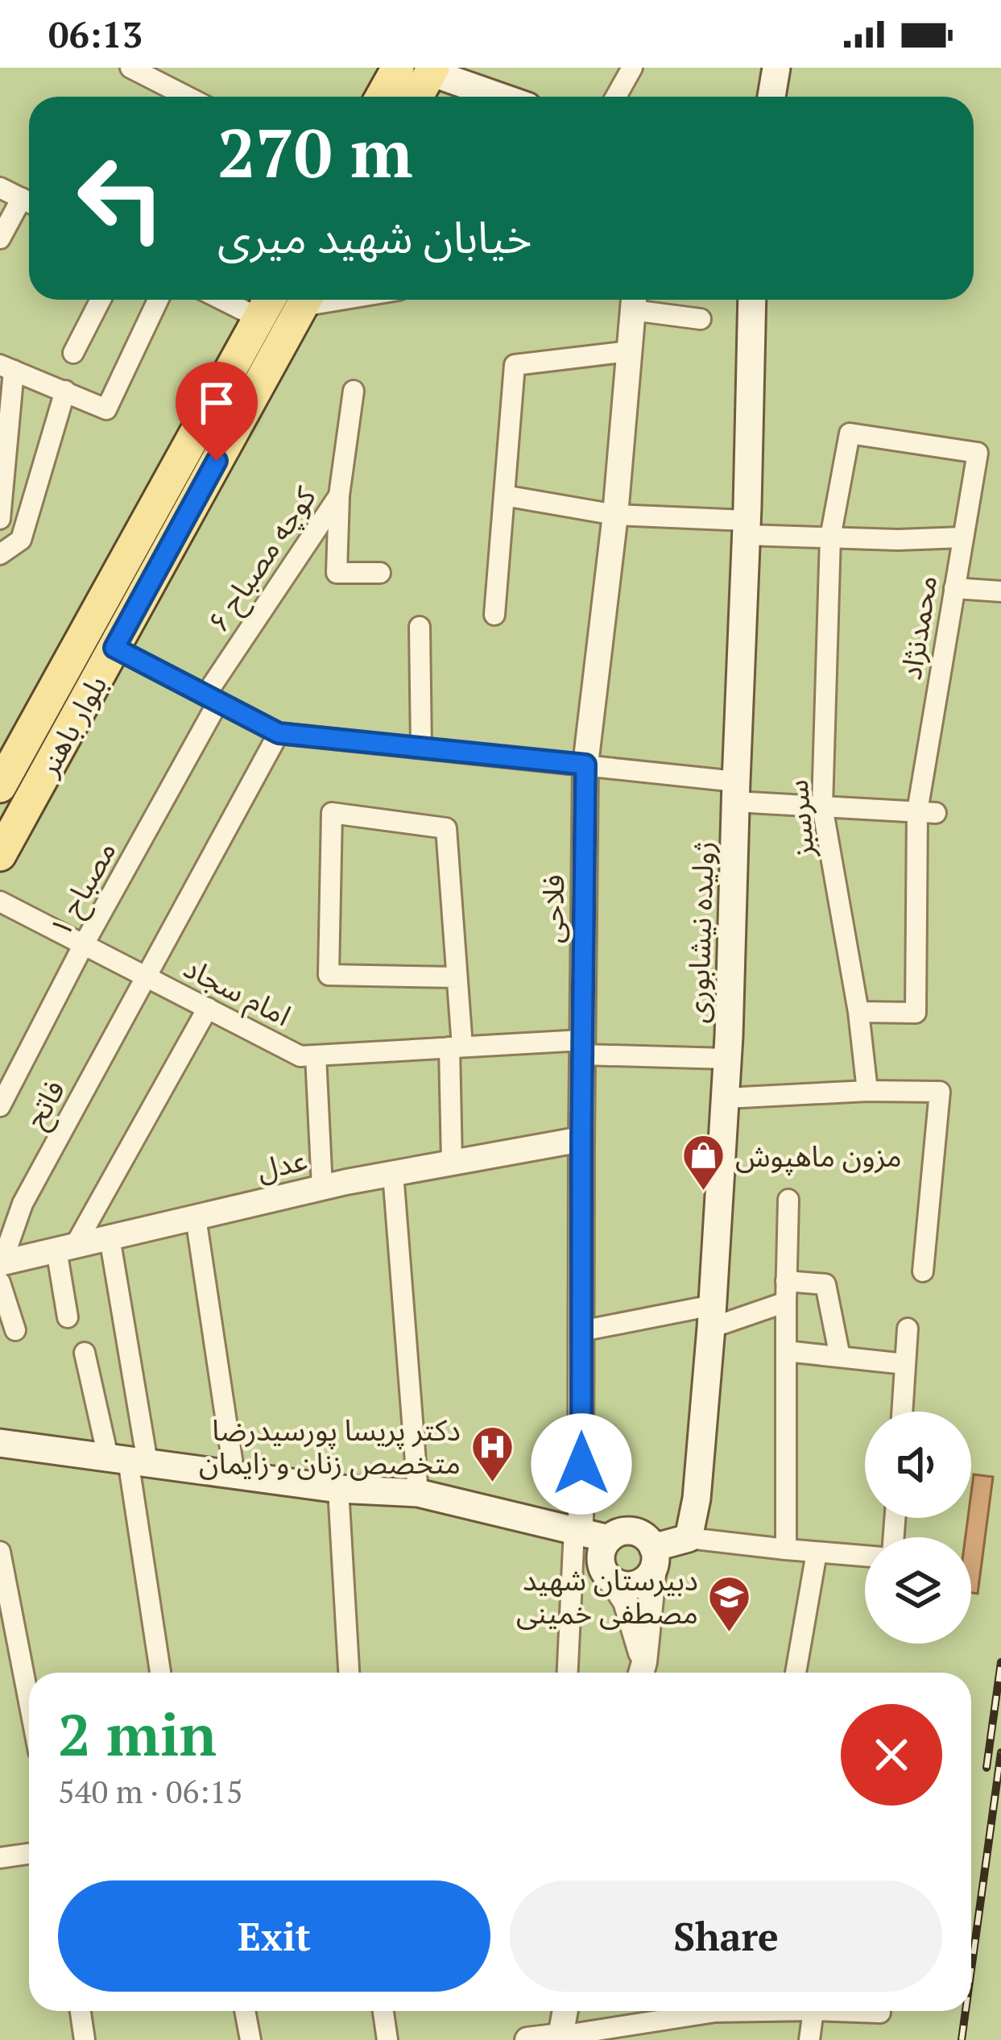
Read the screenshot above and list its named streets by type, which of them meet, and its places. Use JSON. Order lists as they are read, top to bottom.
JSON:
{
  "streets": {
    "main road": ["بلوار باهنر", "ژولیده نیشابوری"],
    "street": [
      "کوچه مصباح ۶",
      "محمدنژاد",
      "سرسبز",
      "مصباح ۱",
      "فلاحی",
      "امام سجاد",
      "فاتح",
      "عدل"
    ]
  },
  "crossings": [
    ["کوچه مصباح ۶", "مصباح ۱"],
    ["محمدنژاد", "سرسبز"],
    ["مصباح ۱", "امام سجاد"],
    ["فلاحی", "امام سجاد"],
    ["فلاحی", "عدل"],
    ["ژولیده نیشابوری", "امام سجاد"],
    ["امام سجاد", "فاتح"],
    ["فاتح", "عدل"]
  ],
  "places": {
    "shop": ["مزون ماهپوش"],
    "hospital": ["دکتر پریسا پورسیدرضا متخصص زنان و زایمان"],
    "school or university": ["دبیرستان شهید مصطفی خمینی"]
  },
  "page": {
    "status": "06:13",
    "turn": ["270 m", "خیابان شهید میری"],
    "heading": ["2 min", "540 m · 06:15"],
    "buttons": ["Exit", "Share"]
  }
}
